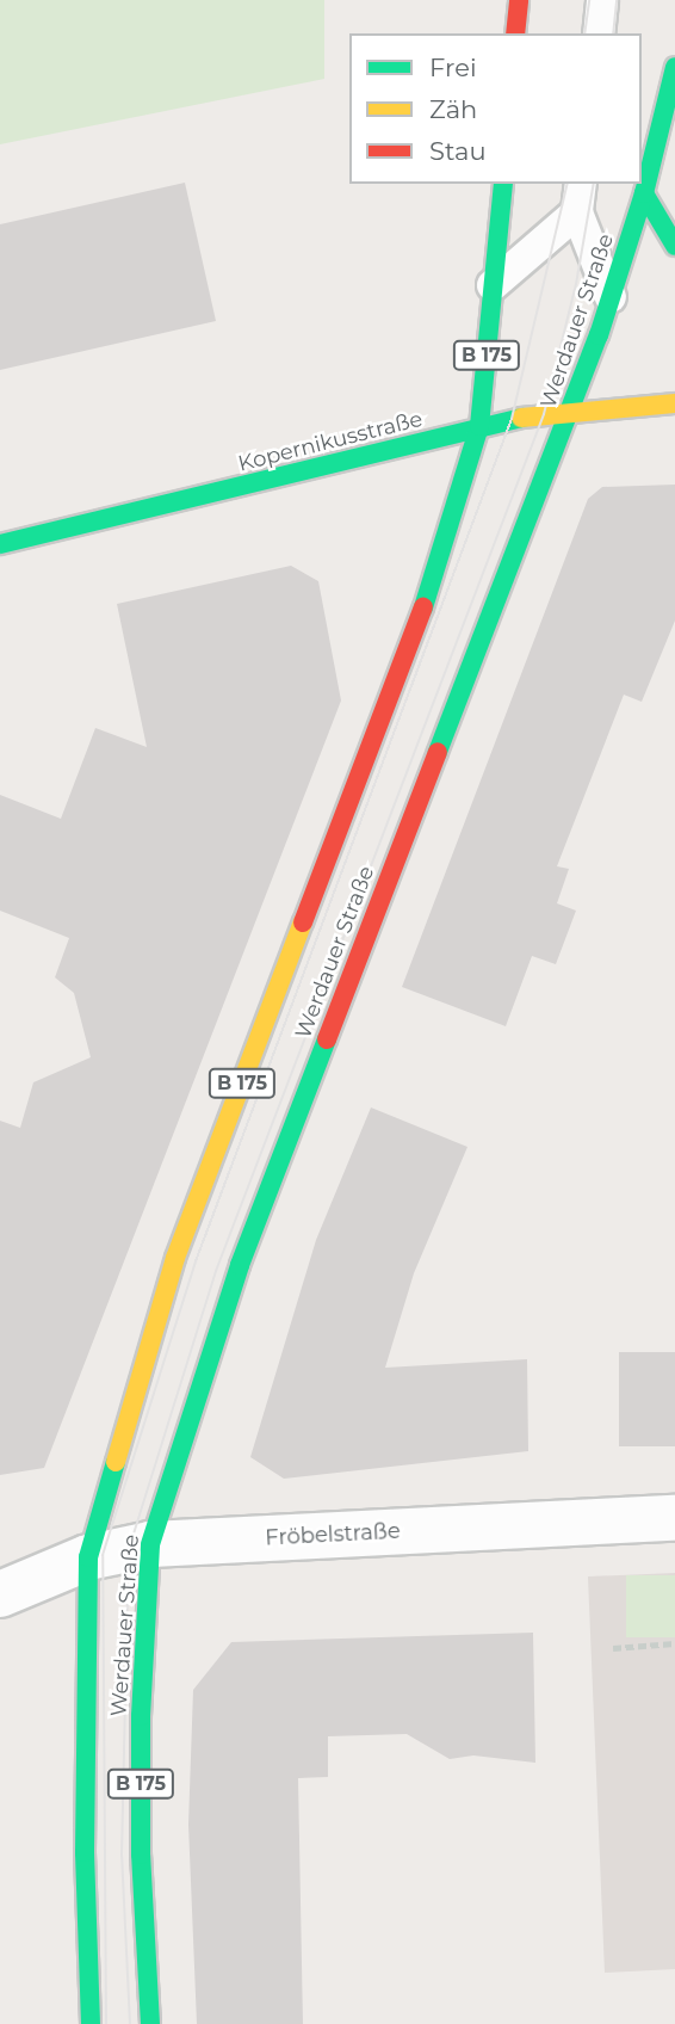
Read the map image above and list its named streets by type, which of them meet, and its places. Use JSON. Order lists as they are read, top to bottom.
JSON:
{
  "streets": {
    "main road": ["Werdauer Straße", "B 175", "Kopernikusstraße"],
    "street": ["Fröbelstraße"]
  },
  "crossings": [
    ["Werdauer Straße", "Kopernikusstraße"],
    ["Werdauer Straße", "Fröbelstraße"]
  ],
  "legend": ["Frei", "Zäh", "Stau"]
}
